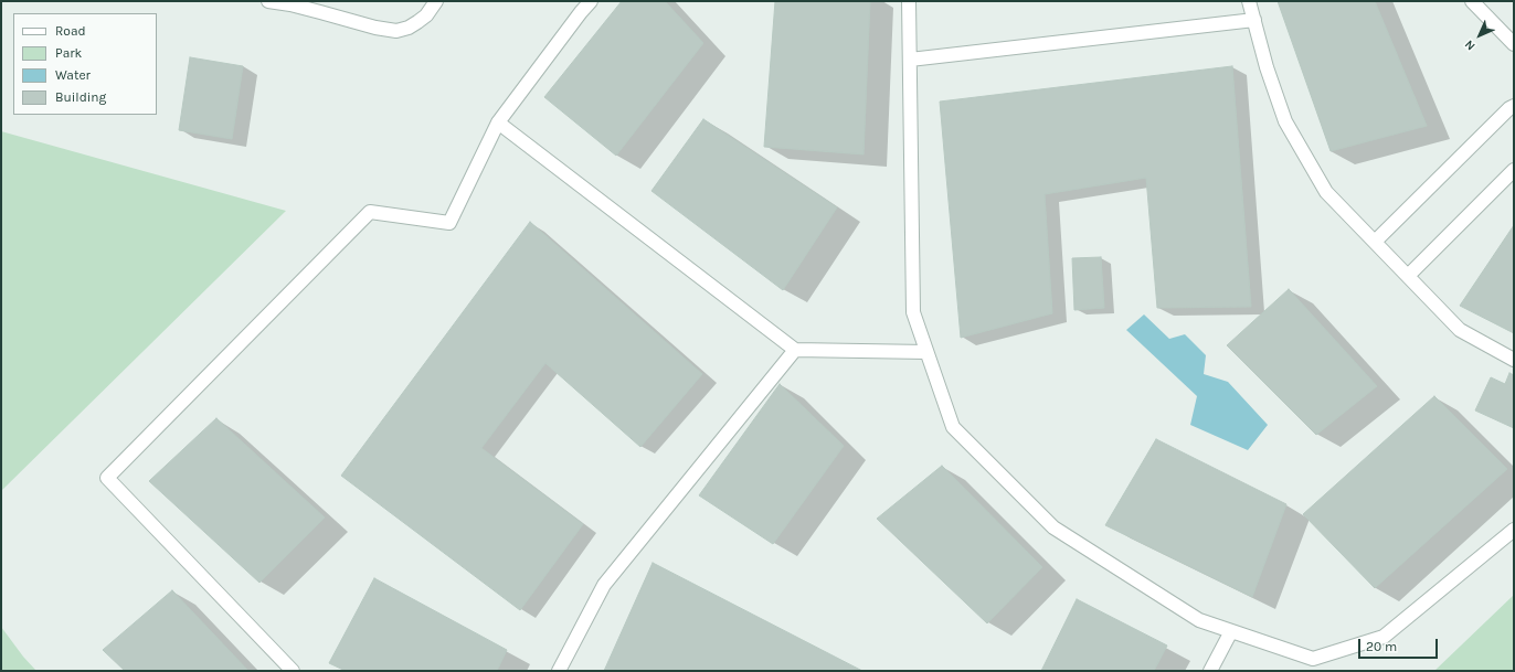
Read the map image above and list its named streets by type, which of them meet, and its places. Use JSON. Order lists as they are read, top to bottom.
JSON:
{
  "legend": [
    "Road",
    "Park",
    "Water",
    "Building"
  ],
  "scale_bar": "20 m",
  "north": "bottom left"
}
